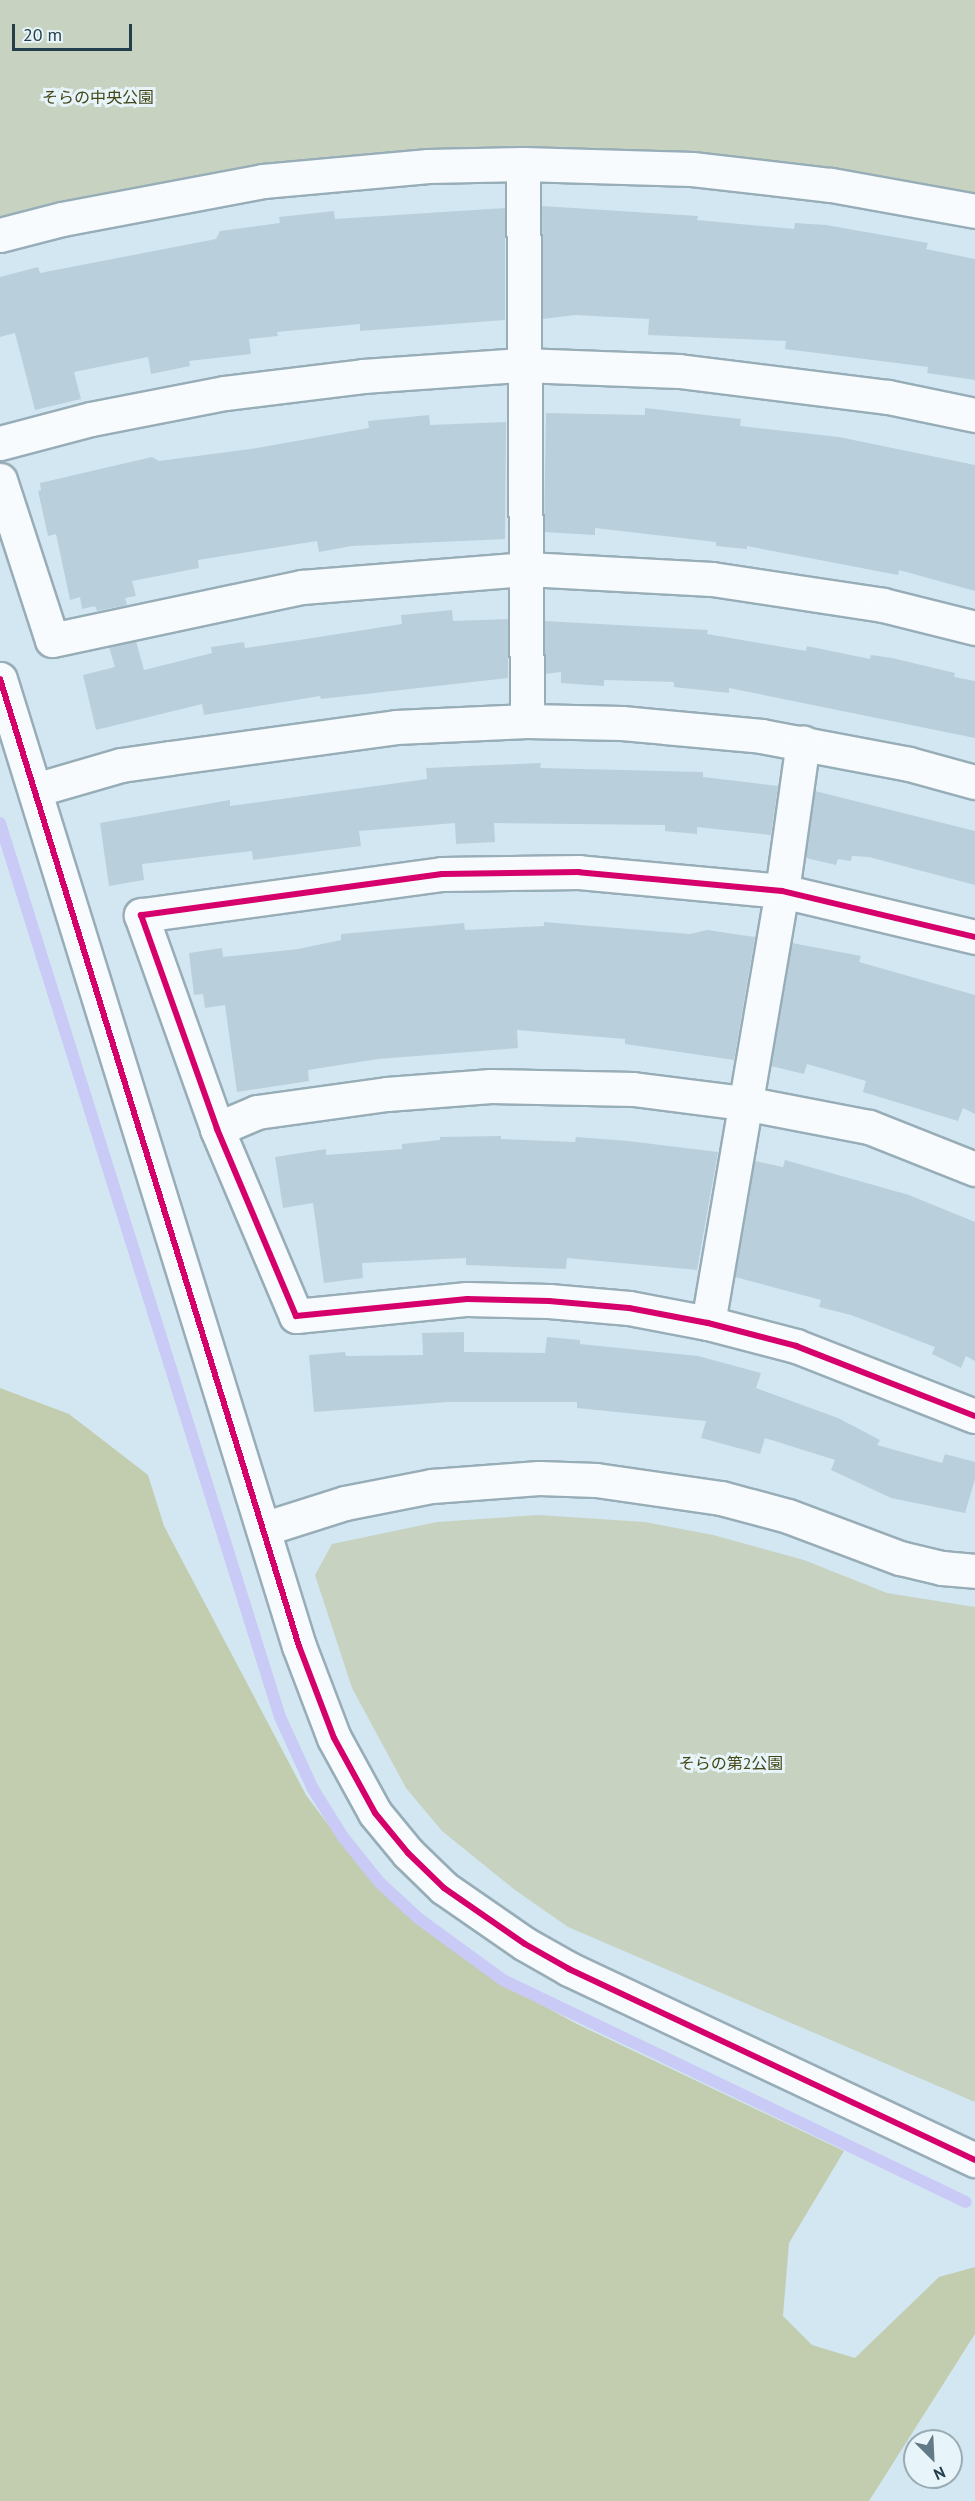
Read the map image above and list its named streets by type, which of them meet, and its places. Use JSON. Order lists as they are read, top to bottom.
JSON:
{
  "parks": ["そらの中央公園", "そらの第2公園"],
  "scale_bar": "20 m",
  "north": "bottom right"
}
